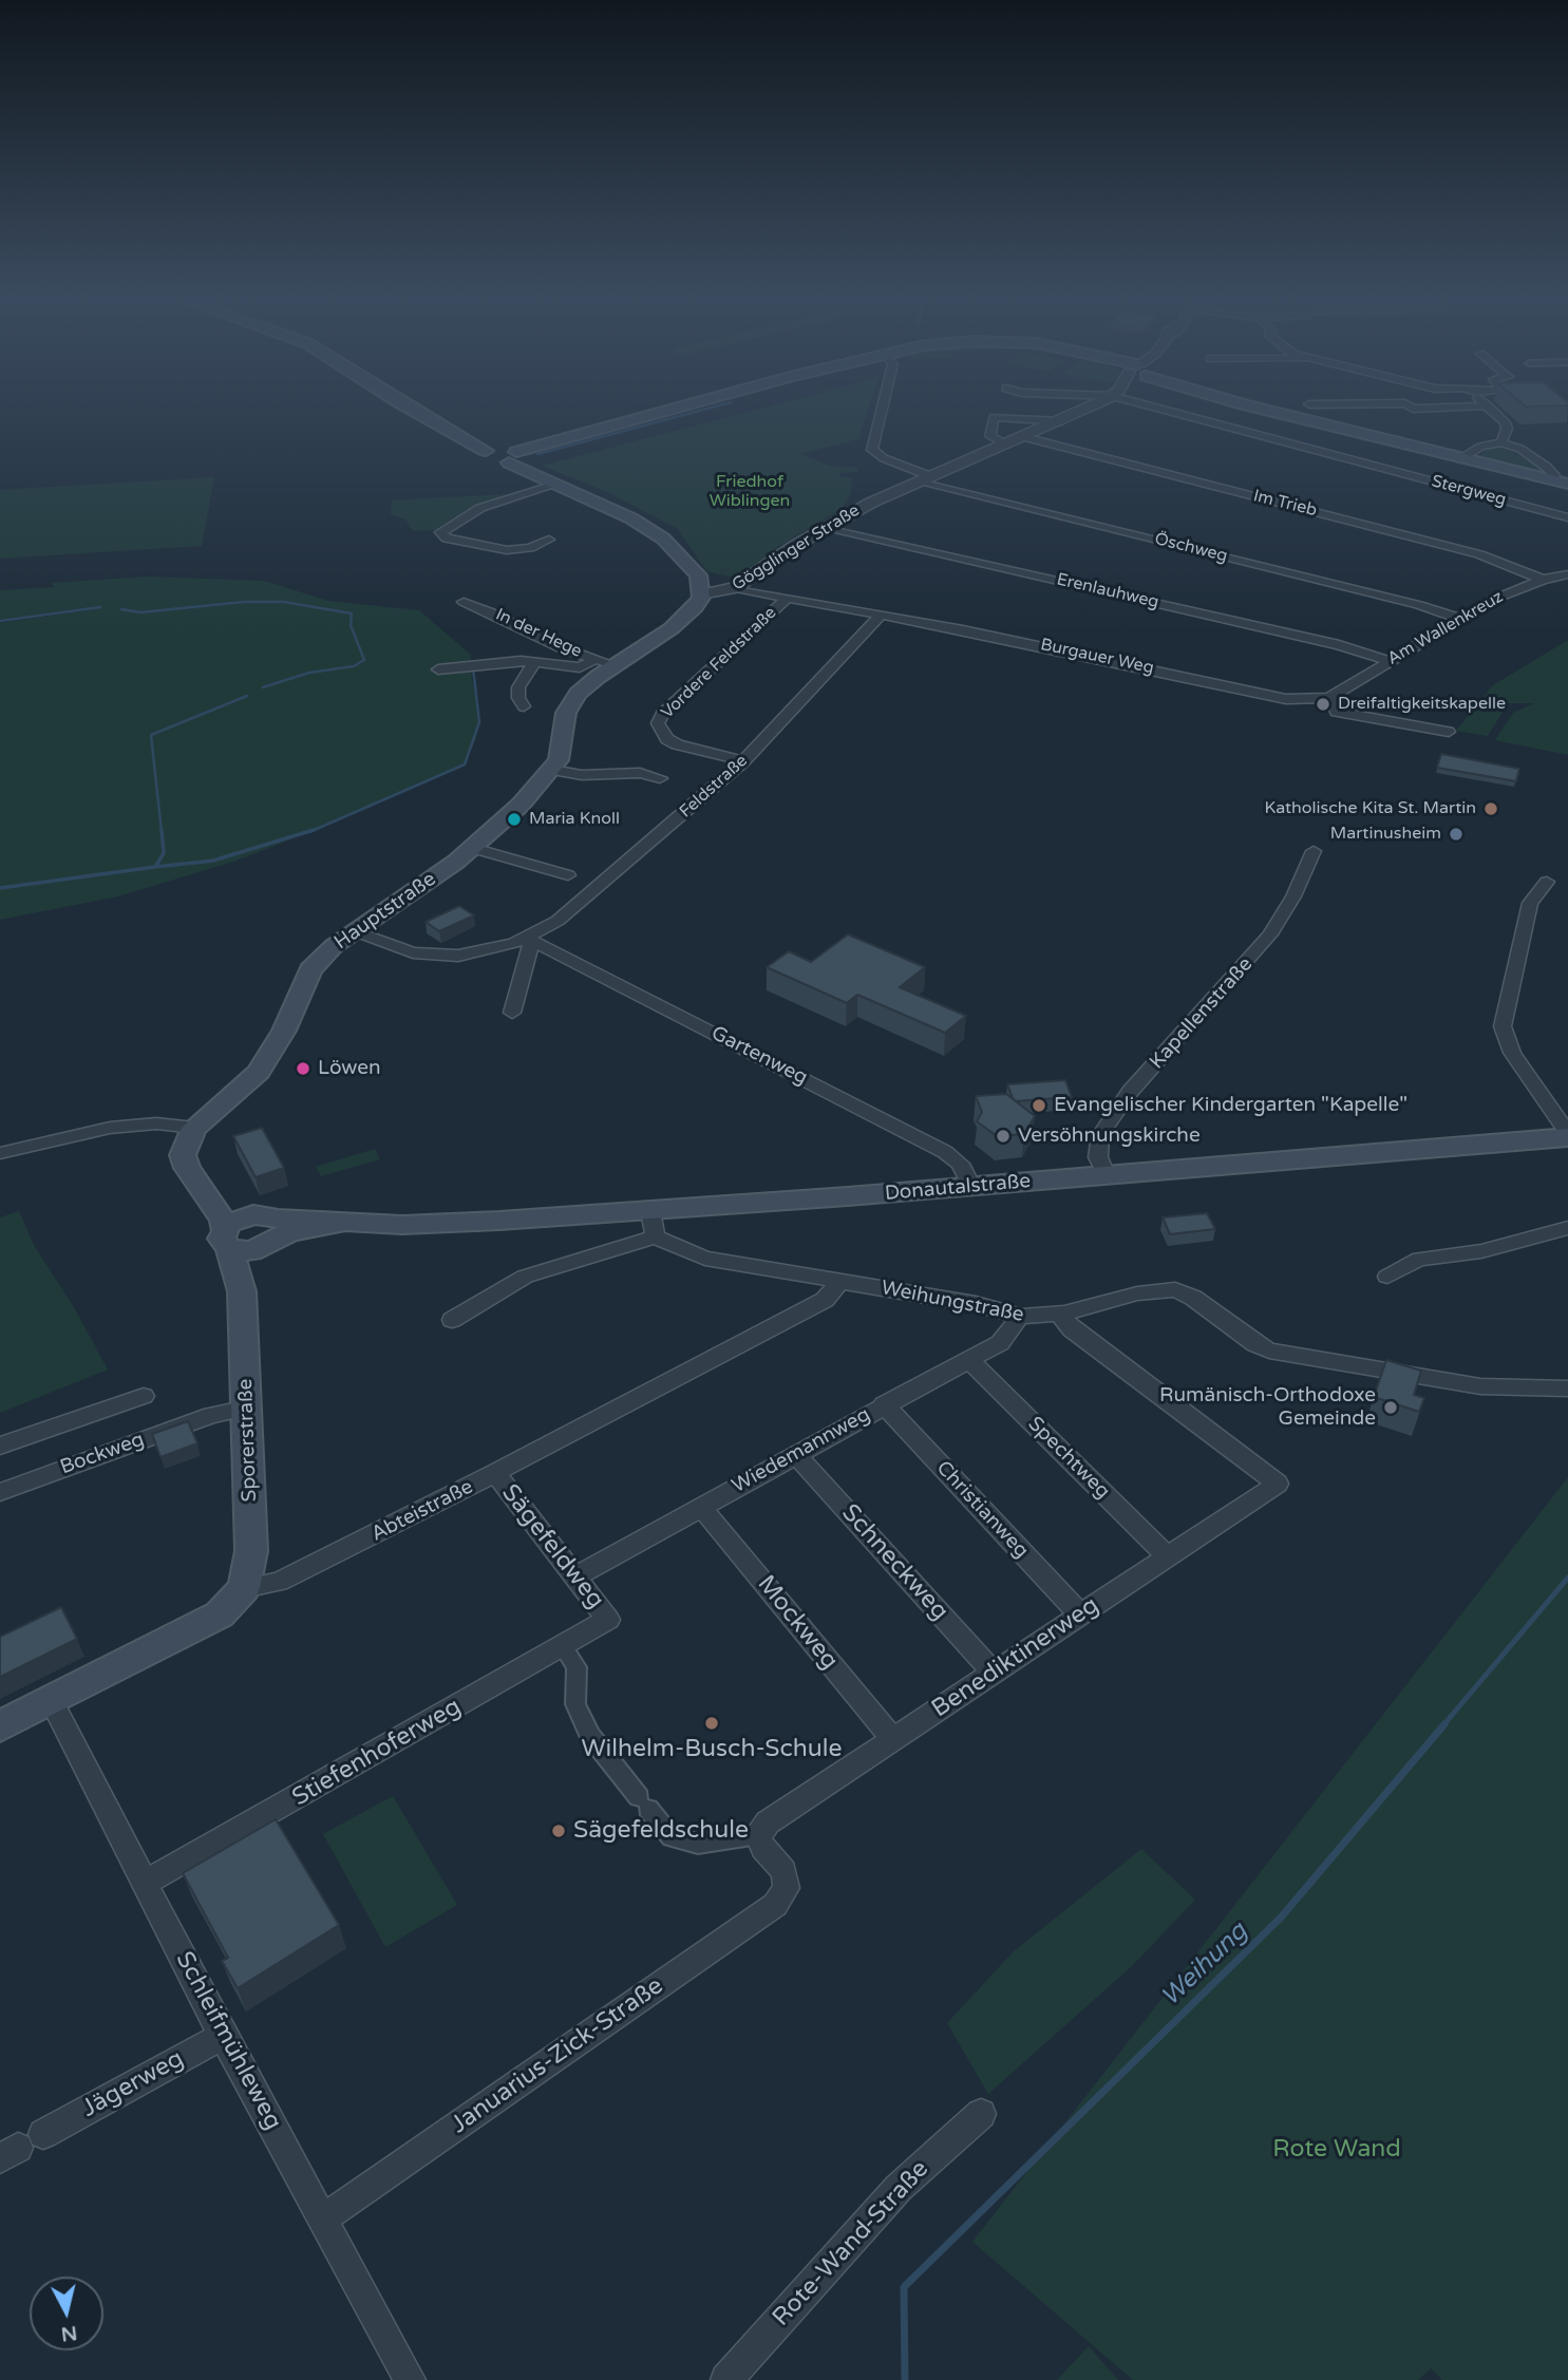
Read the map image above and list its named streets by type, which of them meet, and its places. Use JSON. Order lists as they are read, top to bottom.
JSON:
{
  "streets": {
    "main road": ["Hauptstraße", "Donautalstraße", "Sporerstraße"],
    "street": [
      "Stergweg",
      "Im Trieb",
      "Gögglinger Straße",
      "Öschweg",
      "Erenlauhweg",
      "Am Wallenkreuz",
      "In der Hege",
      "Burgauer Weg",
      "Vordere Feldstraße",
      "Feldstraße",
      "Kapellenstraße",
      "Gartenweg",
      "Weihungstraße",
      "Wiedemannweg",
      "Bockweg",
      "Spechtweg",
      "Christianweg",
      "Abteistraße",
      "Sägefeldweg",
      "Schneckweg",
      "Mockweg",
      "Benediktinerweg",
      "Stiefenhoferweg",
      "Schleifmühleweg",
      "Januarius-Zick-Straße",
      "Jägerweg",
      "Rote-Wand-Straße"
    ]
  },
  "crossings": [
    ["Im Trieb", "Gögglinger Straße"],
    ["Im Trieb", "Am Wallenkreuz"],
    ["Gögglinger Straße", "Öschweg"],
    ["Gögglinger Straße", "Erenlauhweg"],
    ["Gögglinger Straße", "Burgauer Weg"],
    ["Gögglinger Straße", "Hauptstraße"],
    ["Öschweg", "Am Wallenkreuz"],
    ["Erenlauhweg", "Am Wallenkreuz"],
    ["Am Wallenkreuz", "Burgauer Weg"],
    ["In der Hege", "Hauptstraße"],
    ["Burgauer Weg", "Vordere Feldstraße"],
    ["Burgauer Weg", "Feldstraße"],
    ["Vordere Feldstraße", "Feldstraße"],
    ["Feldstraße", "Hauptstraße"],
    ["Feldstraße", "Gartenweg"],
    ["Hauptstraße", "Sporerstraße"],
    ["Kapellenstraße", "Donautalstraße"],
    ["Gartenweg", "Donautalstraße"],
    ["Donautalstraße", "Weihungstraße"],
    ["Donautalstraße", "Sporerstraße"],
    ["Weihungstraße", "Wiedemannweg"],
    ["Weihungstraße", "Abteistraße"],
    ["Weihungstraße", "Benediktinerweg"],
    ["Sporerstraße", "Bockweg"],
    ["Sporerstraße", "Abteistraße"],
    ["Wiedemannweg", "Spechtweg"],
    ["Wiedemannweg", "Christianweg"],
    ["Wiedemannweg", "Sägefeldweg"],
    ["Wiedemannweg", "Schneckweg"],
    ["Wiedemannweg", "Mockweg"],
    ["Spechtweg", "Benediktinerweg"],
    ["Christianweg", "Benediktinerweg"],
    ["Abteistraße", "Sägefeldweg"],
    ["Sägefeldweg", "Stiefenhoferweg"],
    ["Schneckweg", "Benediktinerweg"],
    ["Mockweg", "Benediktinerweg"],
    ["Benediktinerweg", "Januarius-Zick-Straße"],
    ["Stiefenhoferweg", "Schleifmühleweg"],
    ["Schleifmühleweg", "Januarius-Zick-Straße"],
    ["Schleifmühleweg", "Jägerweg"]
  ],
  "water": ["Weihung"],
  "parks": ["Friedhof Wiblingen", "Rote Wand"],
  "places": [
    "Dreifaltigkeitskapelle",
    "Katholische Kita St. Martin",
    "Maria Knoll",
    "Martinusheim",
    "Löwen",
    "Evangelischer Kindergarten \"Kapelle\"",
    "Versöhnungskirche",
    "Rumänisch-Orthodoxe Gemeinde",
    "Wilhelm-Busch-Schule",
    "Sägefeldschule"
  ],
  "north": "bottom"
}
